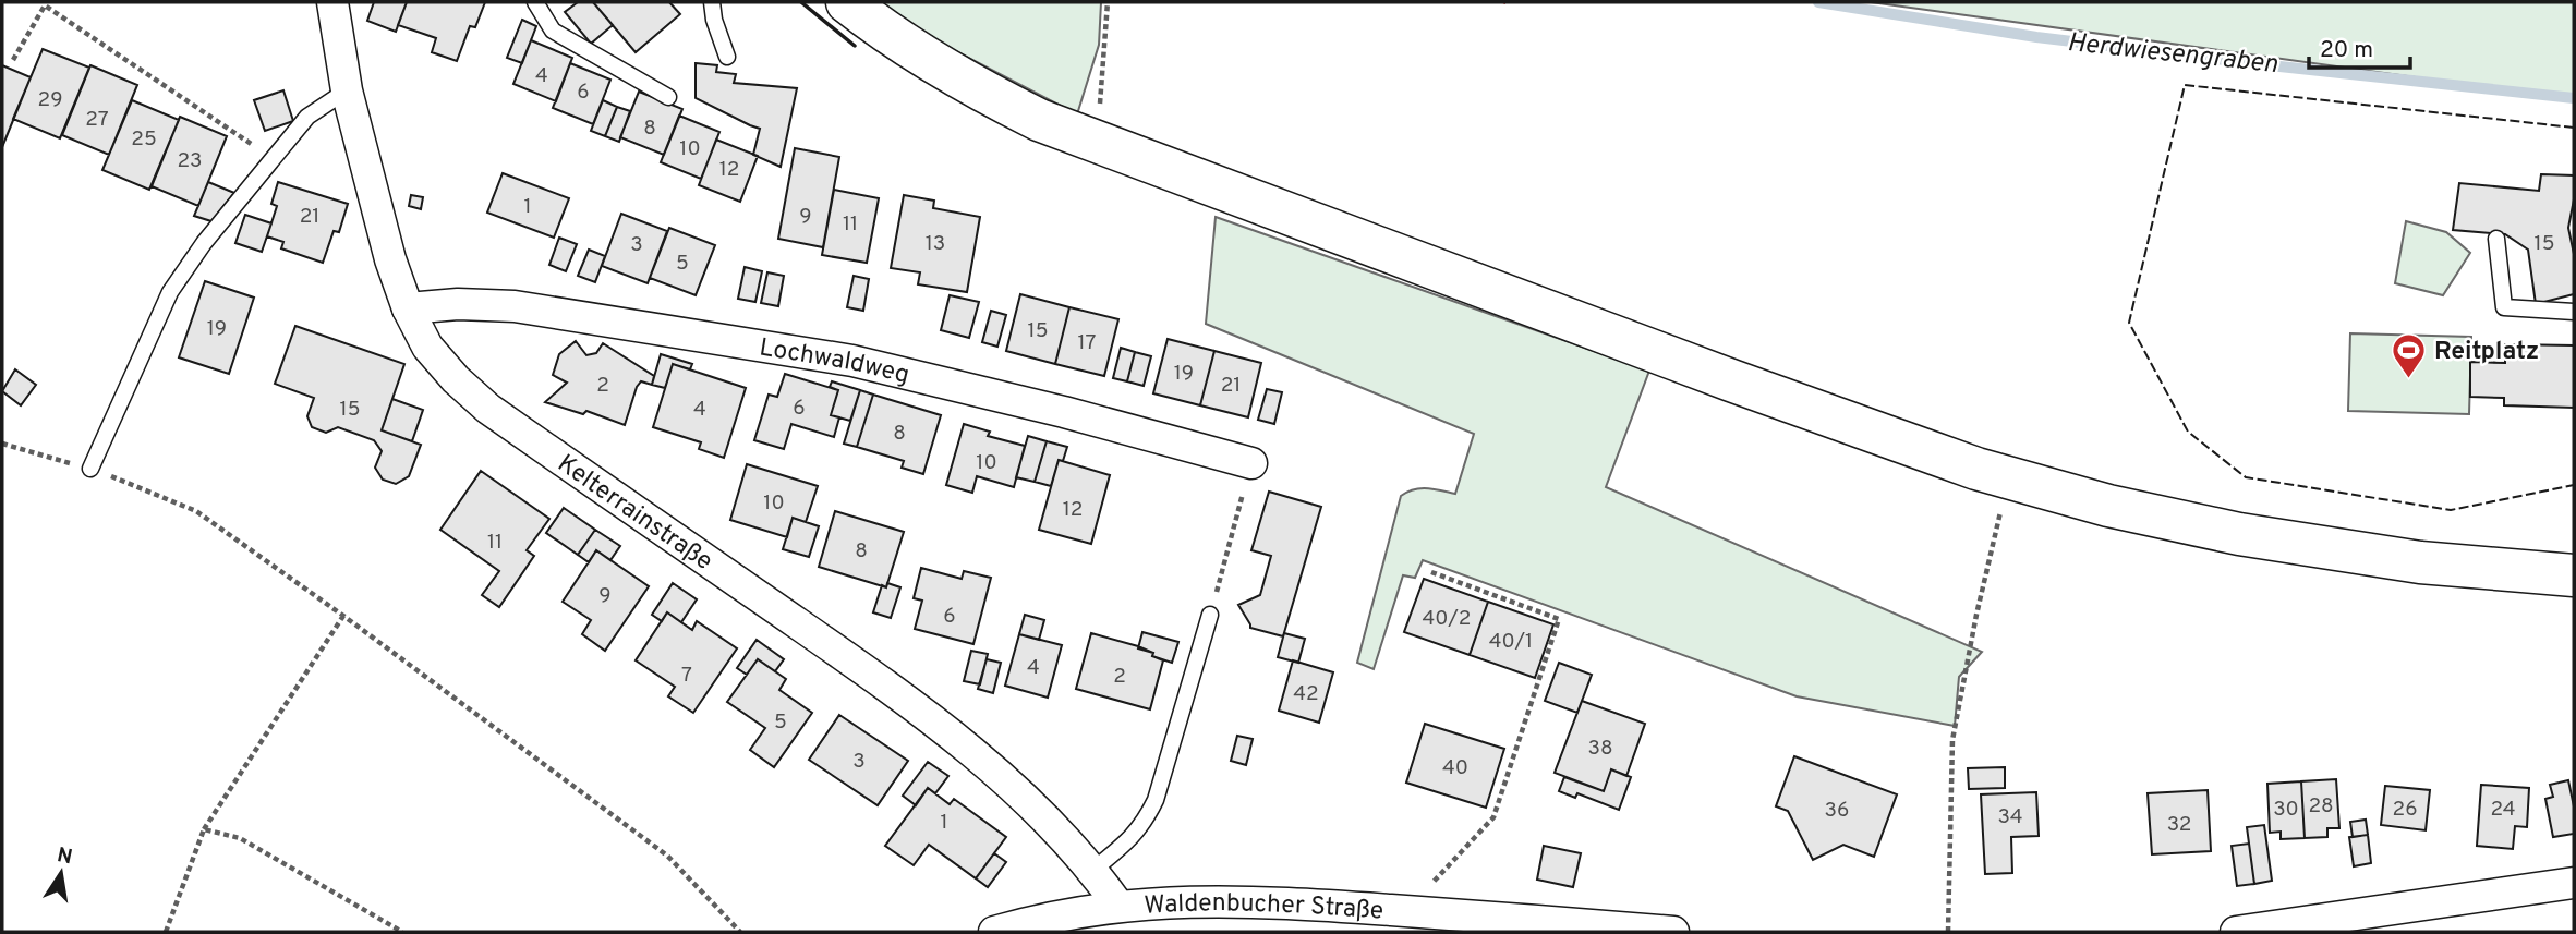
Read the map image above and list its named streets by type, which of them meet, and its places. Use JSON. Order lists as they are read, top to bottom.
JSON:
{
  "streets": {
    "street": ["Lochwaldweg", "Kelterrainstraße", "Waldenbucher Straße"]
  },
  "crossings": [
    ["Lochwaldweg", "Kelterrainstraße"],
    ["Kelterrainstraße", "Waldenbucher Straße"]
  ],
  "water": ["Herdwiesengraben"],
  "places": {
    "sports": ["Reitplatz"]
  },
  "house_numbers": [
    "4",
    "6",
    "29",
    "27",
    "8",
    "25",
    "10",
    "23",
    "12",
    "1",
    "21",
    "9",
    "11",
    "13",
    "15",
    "3",
    "5",
    "19",
    "15",
    "17",
    "19",
    "2",
    "21",
    "6",
    "15",
    "4",
    "8",
    "10",
    "10",
    "12",
    "11",
    "8",
    "9",
    "6",
    "40/2",
    "40/1",
    "4",
    "7",
    "2",
    "42",
    "5",
    "38",
    "3",
    "40",
    "28",
    "30",
    "26",
    "24",
    "36",
    "34",
    "1",
    "32"
  ],
  "scale_bar": "20 m",
  "north": "top"
}
